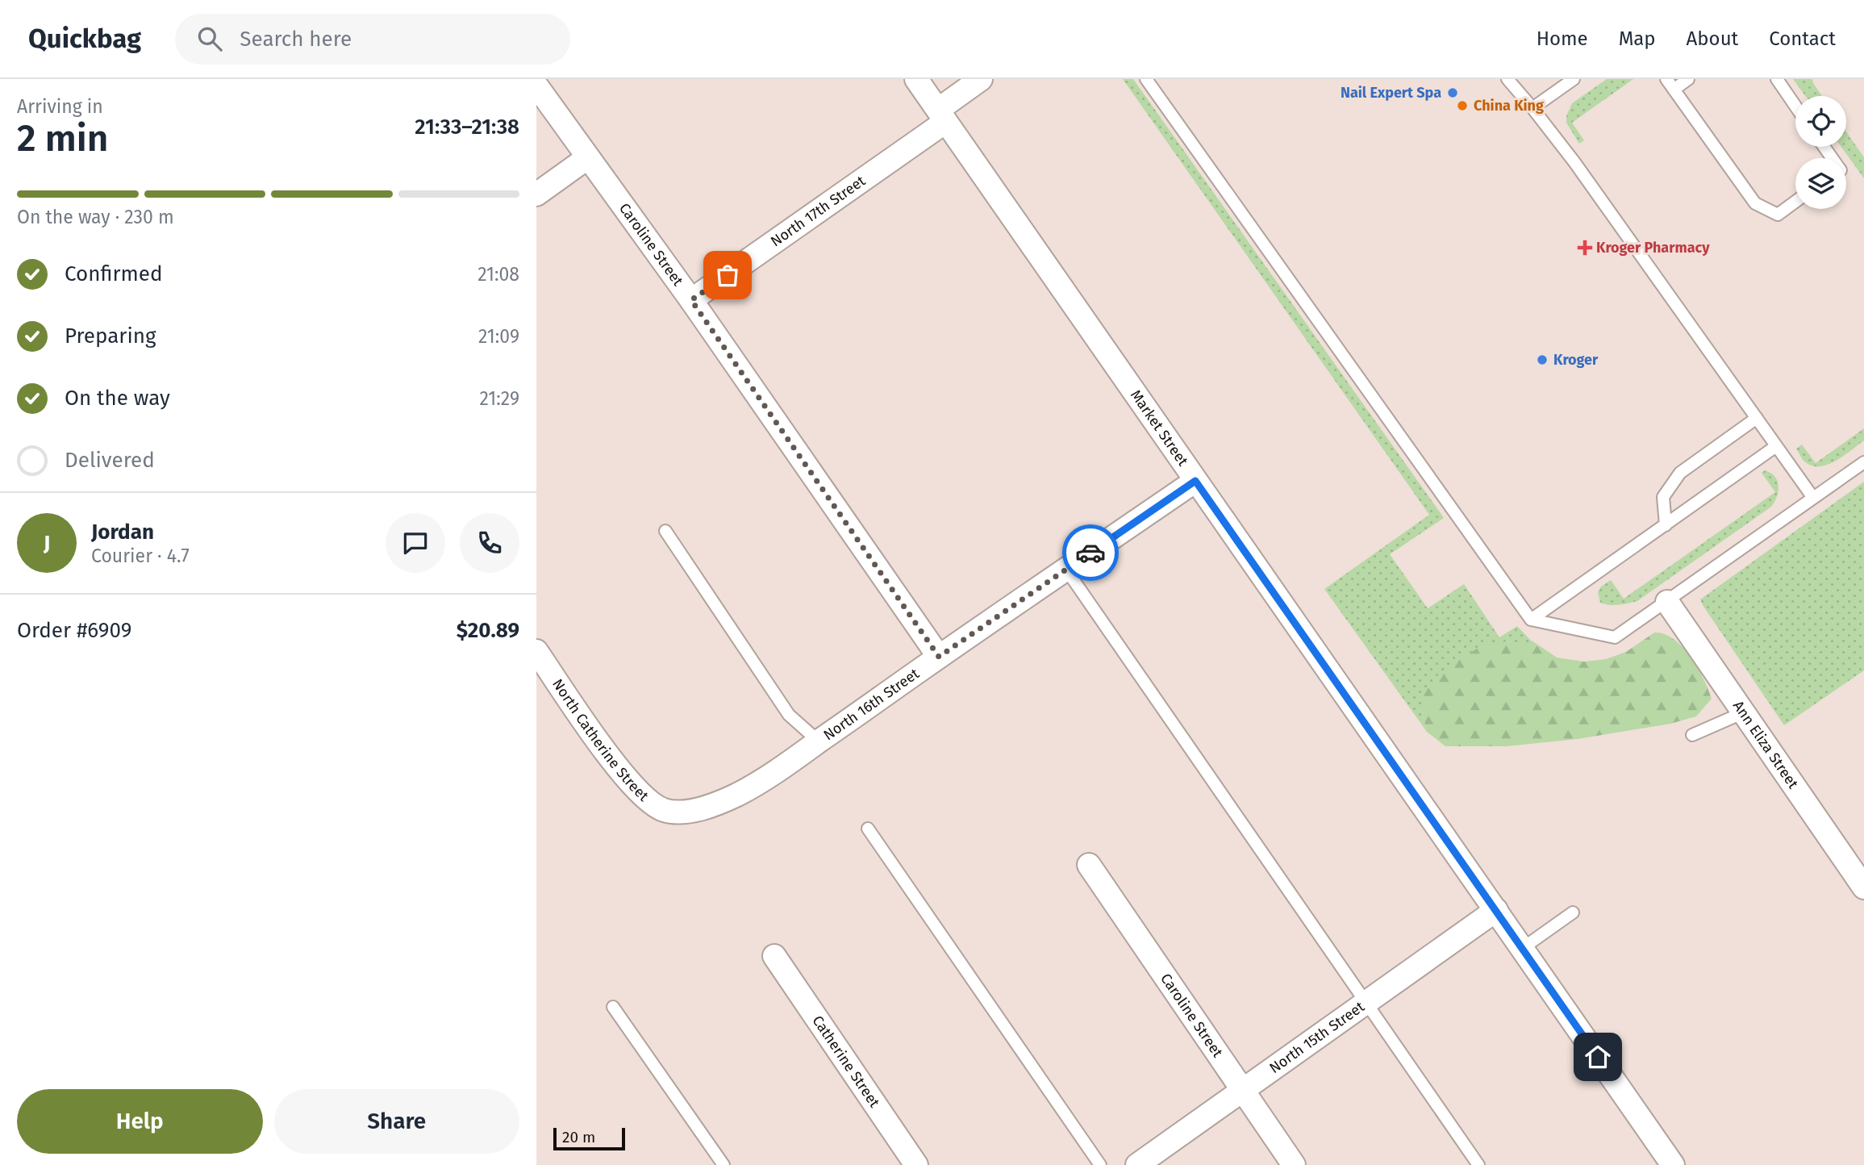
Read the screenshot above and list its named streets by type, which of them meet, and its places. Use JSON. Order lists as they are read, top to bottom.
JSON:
{
  "streets": {
    "street": [
      "North 17th Street",
      "Caroline Street",
      "Market Street",
      "North 16th Street",
      "North Catherine Street",
      "Ann Eliza Street",
      "North 15th Street",
      "Catherine Street"
    ]
  },
  "crossings": [
    ["North 17th Street", "Caroline Street"],
    ["North 17th Street", "Market Street"],
    ["Caroline Street", "North 16th Street"],
    ["Caroline Street", "North 15th Street"],
    ["Market Street", "North 16th Street"],
    ["Market Street", "North 15th Street"],
    ["North 16th Street", "North Catherine Street"]
  ],
  "places": {
    "other": ["Nail Expert Spa", "China King", "Kroger"],
    "health": ["Kroger Pharmacy"]
  },
  "scale_bar": "20 m",
  "page": {
    "header": "Quickbag",
    "search": "Search here",
    "nav": [
      "Home",
      "Map",
      "About",
      "Contact"
    ],
    "heading": ["2 min", "Arriving in", "21:33–21:38"],
    "panel": [
      "Jordan",
      "Courier · 4.7",
      "Order #6909",
      "$20.89"
    ],
    "bar": "On the way · 230 m",
    "list": [
      ["Confirmed", "21:08"],
      ["Preparing", "21:09"],
      ["On the way", "21:29"],
      "Delivered"
    ],
    "round": "J",
    "buttons": ["Help", "Share"],
    "scale": "20 m"
  }
}
